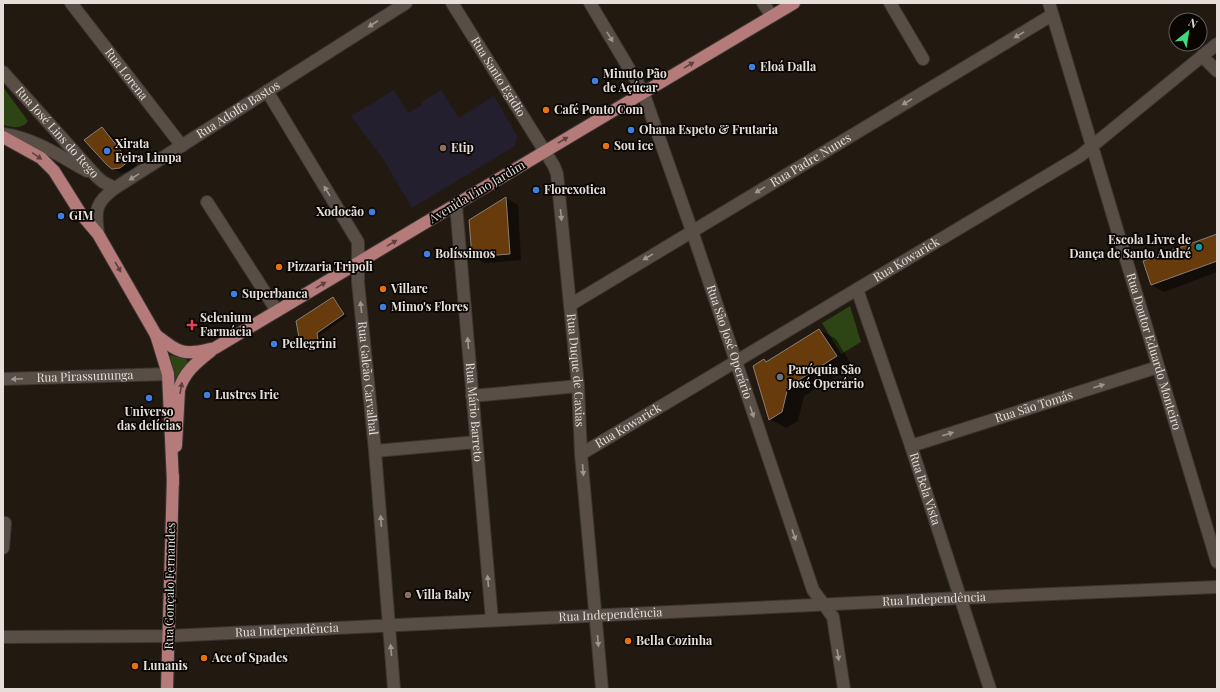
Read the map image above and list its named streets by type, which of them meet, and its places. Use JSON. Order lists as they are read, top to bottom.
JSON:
{
  "streets": {
    "main road": ["Avenida Lino Jardim", "Rua Gonçalo Fernandes"],
    "street": [
      "Rua Lorena",
      "Rua Santo Egidio",
      "Rua Adolfo Bastos",
      "Rua José Lins do Rego",
      "Rua Padre Nunes",
      "Rua Kowarick",
      "Rua São José Operário",
      "Rua Doutor Eduardo Monteiro",
      "Rua Duque de Caxias",
      "Rua Pirassununga",
      "Rua Galeão Carvalhal",
      "Rua São Tomás",
      "Rua Mário Barreto",
      "Rua Bela Vista",
      "Rua Independência"
    ]
  },
  "crossings": [
    ["Rua Lorena", "Rua Adolfo Bastos"],
    ["Rua Santo Egidio", "Avenida Lino Jardim"],
    ["Rua Santo Egidio", "Rua Duque de Caxias"],
    ["Rua Adolfo Bastos", "Rua José Lins do Rego"],
    ["Rua Adolfo Bastos", "Rua Galeão Carvalhal"],
    ["Rua Adolfo Bastos", "Rua Gonçalo Fernandes"],
    ["Rua Padre Nunes", "Rua São José Operário"],
    ["Rua Padre Nunes", "Rua Doutor Eduardo Monteiro"],
    ["Rua Padre Nunes", "Rua Duque de Caxias"],
    ["Avenida Lino Jardim", "Rua São José Operário"],
    ["Avenida Lino Jardim", "Rua Duque de Caxias"],
    ["Avenida Lino Jardim", "Rua Galeão Carvalhal"],
    ["Avenida Lino Jardim", "Rua Mário Barreto"],
    ["Avenida Lino Jardim", "Rua Gonçalo Fernandes"],
    ["Rua Kowarick", "Rua São José Operário"],
    ["Rua Kowarick", "Rua Doutor Eduardo Monteiro"],
    ["Rua Kowarick", "Rua Duque de Caxias"],
    ["Rua Kowarick", "Rua Bela Vista"],
    ["Rua São José Operário", "Rua Independência"],
    ["Rua Doutor Eduardo Monteiro", "Rua São Tomás"],
    ["Rua Duque de Caxias", "Rua Independência"],
    ["Rua Pirassununga", "Rua Gonçalo Fernandes"],
    ["Rua Galeão Carvalhal", "Rua Independência"],
    ["Rua São Tomás", "Rua Bela Vista"],
    ["Rua Mário Barreto", "Rua Independência"],
    ["Rua Bela Vista", "Rua Independência"],
    ["Rua Gonçalo Fernandes", "Rua Independência"]
  ],
  "one_way": [
    "Rua Adolfo Bastos",
    "Rua Padre Nunes",
    "Avenida Lino Jardim",
    "Rua São José Operário",
    "Rua Duque de Caxias",
    "Rua Pirassununga",
    "Rua Galeão Carvalhal",
    "Rua São Tomás",
    "Rua Mário Barreto"
  ],
  "places": {
    "other": [
      "Eloá Dalla",
      "Minuto Pão de Açúcar",
      "Café Ponto Com",
      "Ohana Espeto & Frutaria",
      "Sou ice",
      "Etip",
      "Xirata Feira Limpa",
      "Florexotica",
      "Xodocão",
      "GIM",
      "Escola Livre de Dança de Santo André",
      "Bolíssimos",
      "Pizzaria Tripoli",
      "Villare",
      "Superbanca",
      "Mimo's Flores",
      "Pellegrini",
      "Paróquia São José Operário",
      "Lustres Irie",
      "Universo das delícias",
      "Villa Baby",
      "Bella Cozinha",
      "Ace of Spades",
      "Lunanis"
    ],
    "health": ["Selenium Farmácia"]
  },
  "north": "top right"
}
